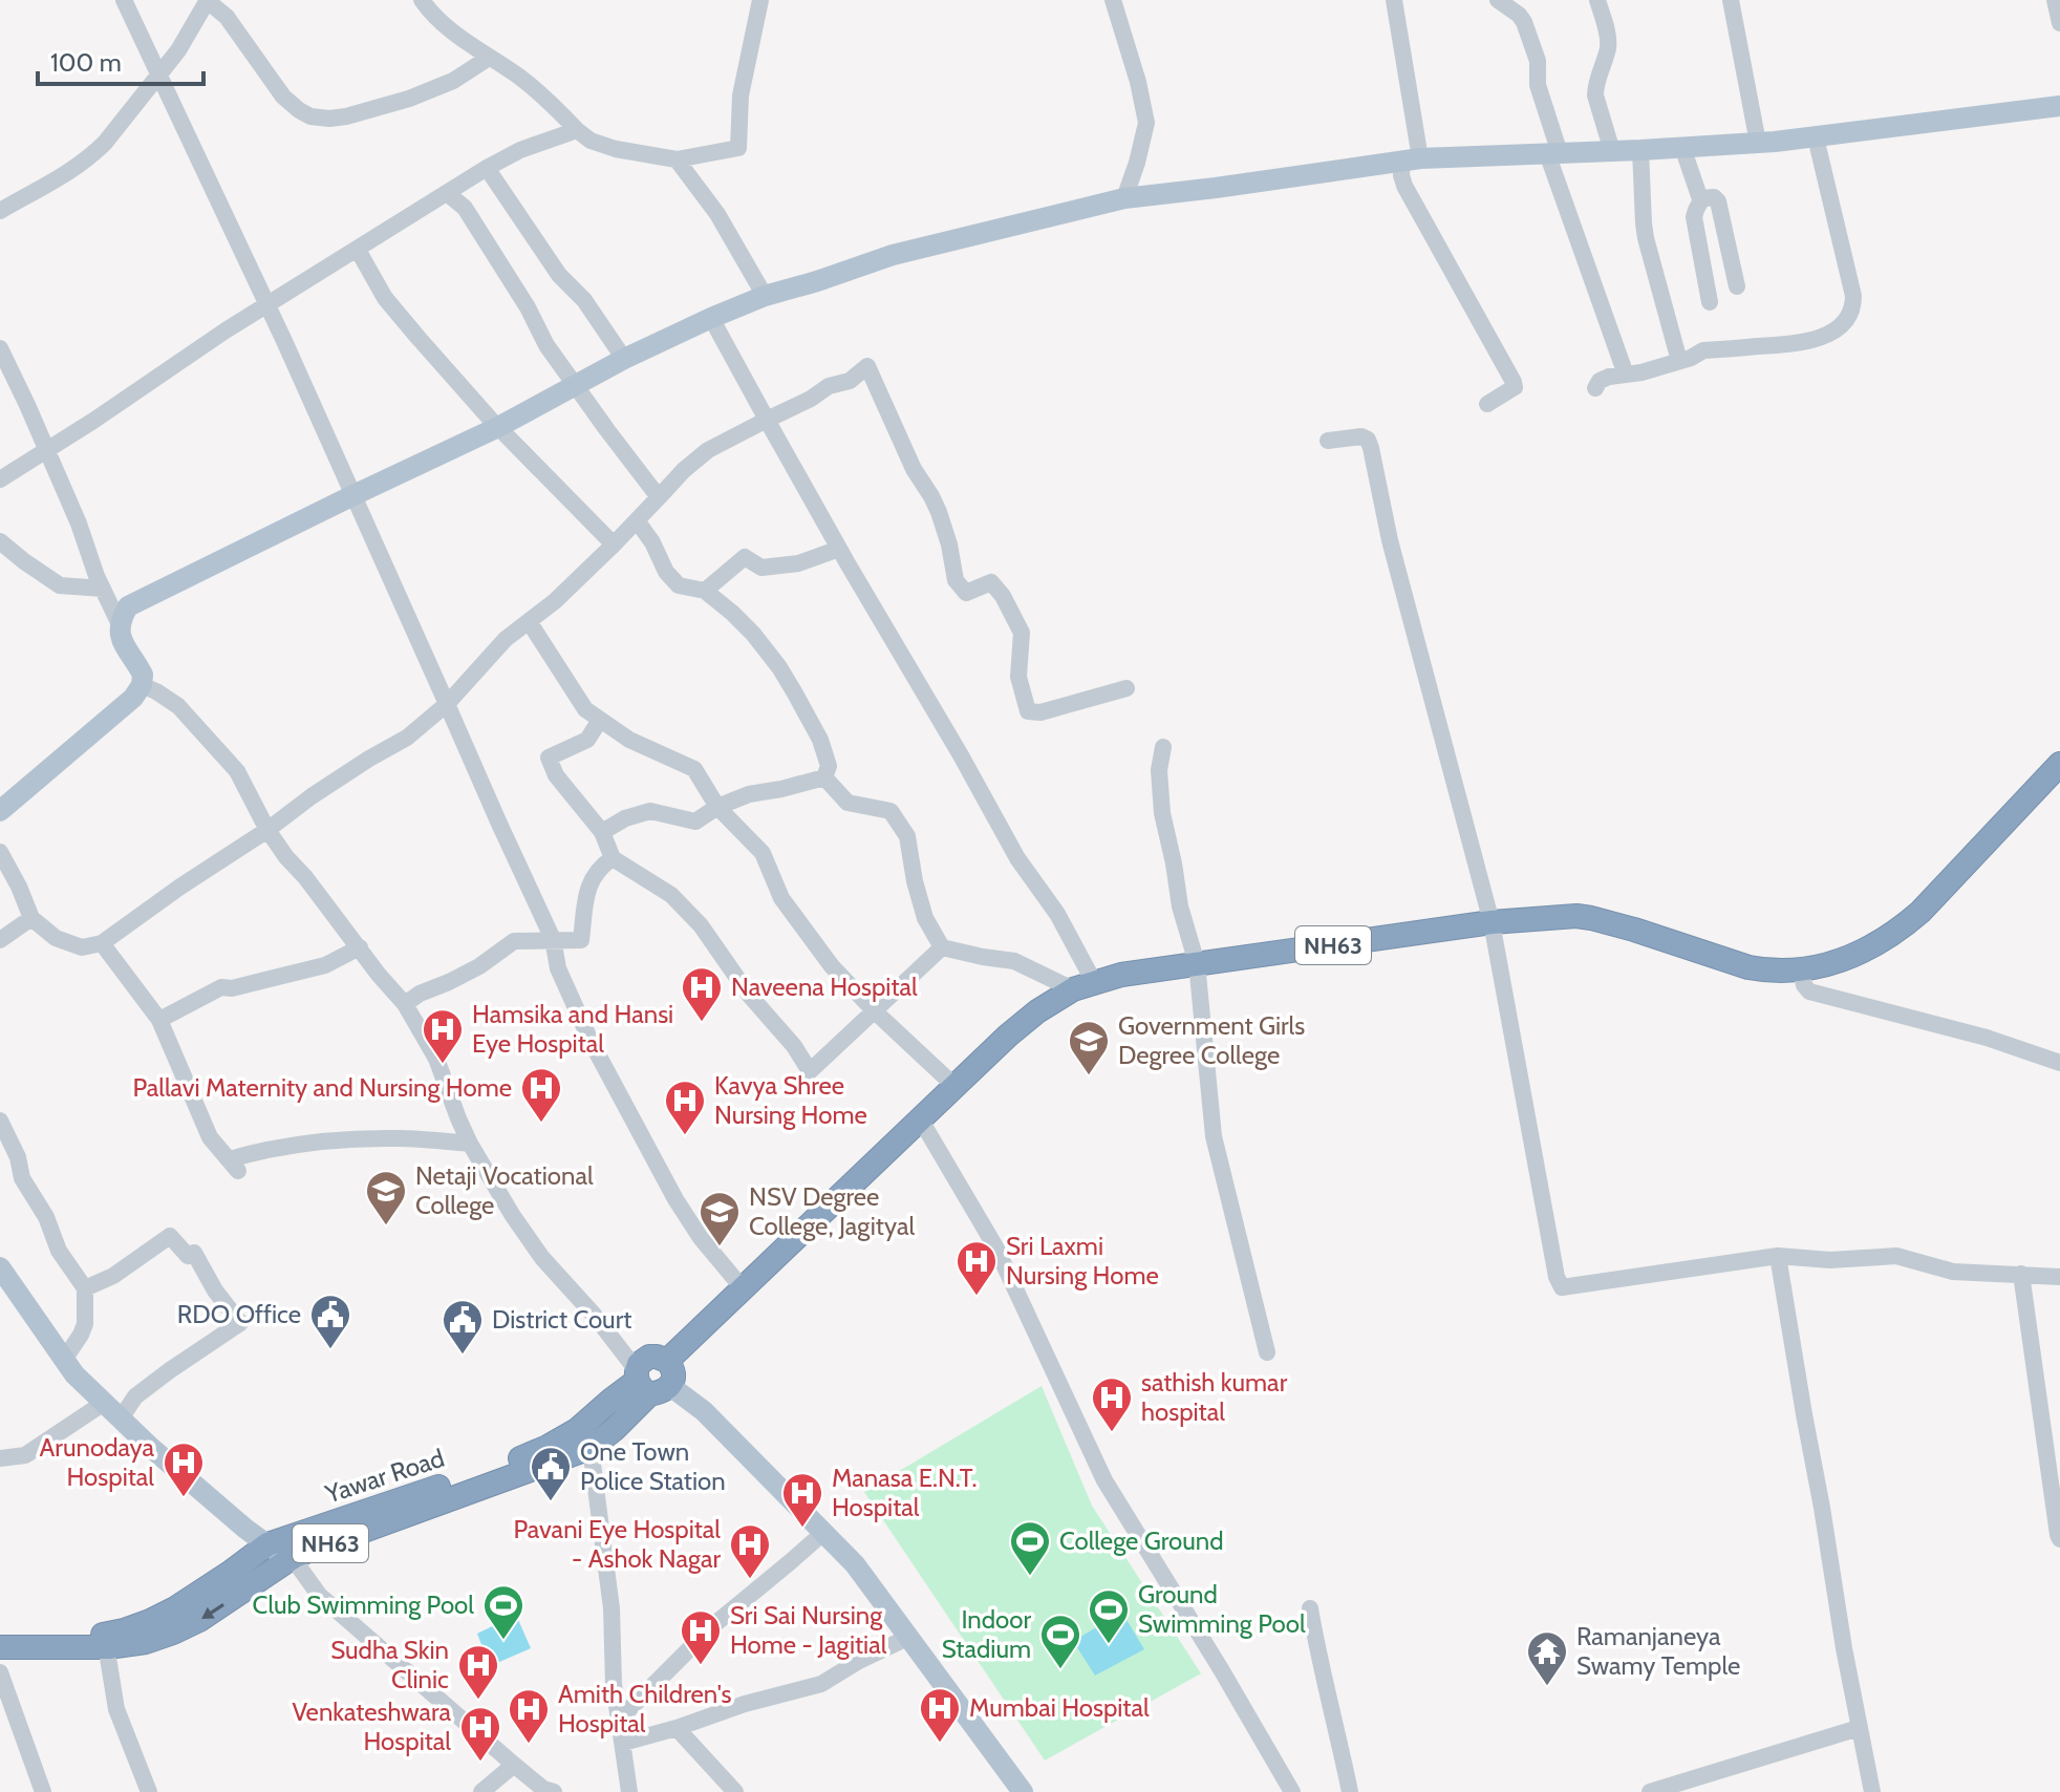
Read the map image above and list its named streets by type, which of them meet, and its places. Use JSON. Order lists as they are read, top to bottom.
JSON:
{
  "streets": {
    "highway": ["NH63", "Yawar Road"]
  },
  "crossings": [
    ["NH63", "Yawar Road"]
  ],
  "places": {
    "hospital": [
      "Naveena Hospital",
      "Hamsika and Hansi Eye Hospital",
      "Pallavi Maternity and Nursing Home",
      "Kavya Shree Nursing Home",
      "Sri Laxmi Nursing Home",
      "sathish kumar hospital",
      "Arunodaya Hospital",
      "Manasa E.N.T. Hospital",
      "Pavani Eye Hospital - Ashok Nagar",
      "Sri Sai Nursing Home - Jagitial",
      "Sudha Skin Clinic",
      "Mumbai Hospital",
      "Amith Children's Hospital",
      "Venkateshwara Hospital"
    ],
    "school or university": ["Government Girls Degree College", "Netaji Vocational College", "NSV Degree College, Jagityal"],
    "public building": ["RDO Office", "District Court", "One Town Police Station"],
    "sports": [
      "College Ground",
      "Club Swimming Pool",
      "Ground Swimming Pool",
      "Indoor Stadium"
    ],
    "temple": ["Ramanjaneya Swamy Temple"]
  },
  "scale_bar": "100 m"
}
